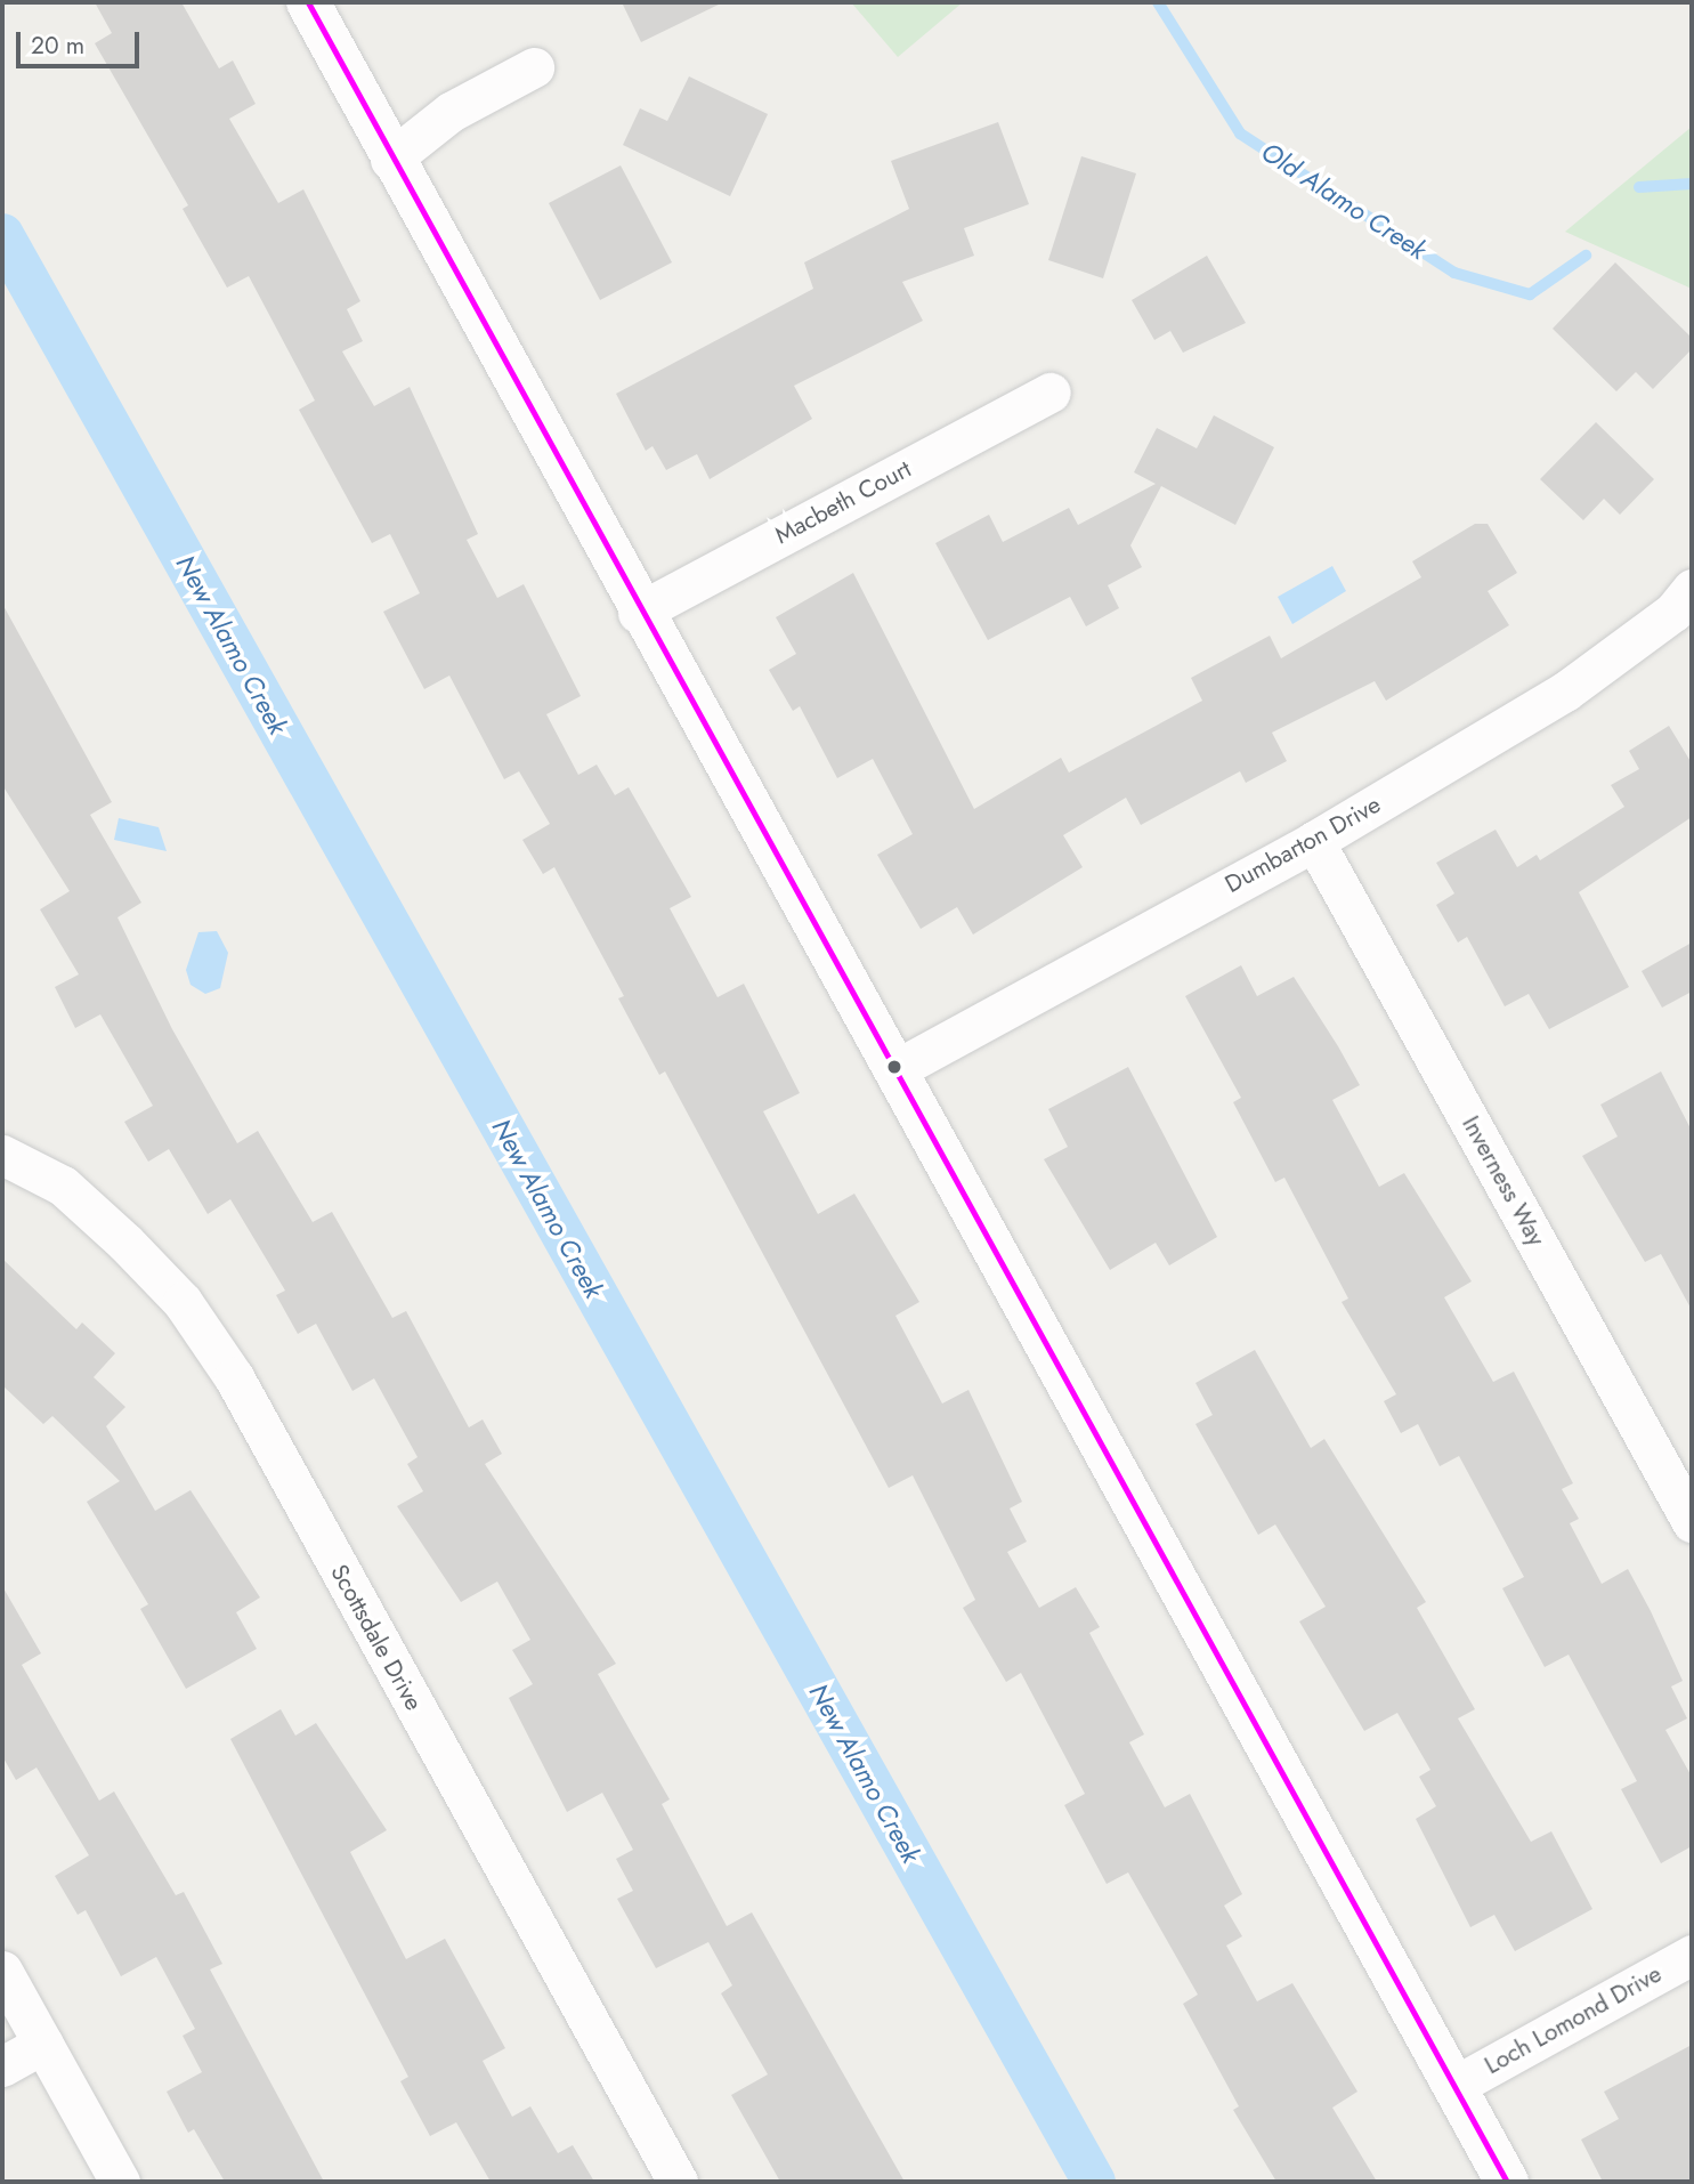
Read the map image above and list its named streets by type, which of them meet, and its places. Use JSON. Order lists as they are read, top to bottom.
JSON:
{
  "streets": {
    "street": [
      "Macbeth Court",
      "Dumbarton Drive",
      "Inverness Way",
      "Scottsdale Drive",
      "Loch Lomond Drive"
    ]
  },
  "crossings": [
    ["Dumbarton Drive", "Inverness Way"]
  ],
  "water": ["Old Alamo Creek", "New Alamo Creek"],
  "scale_bar": "20 m"
}
